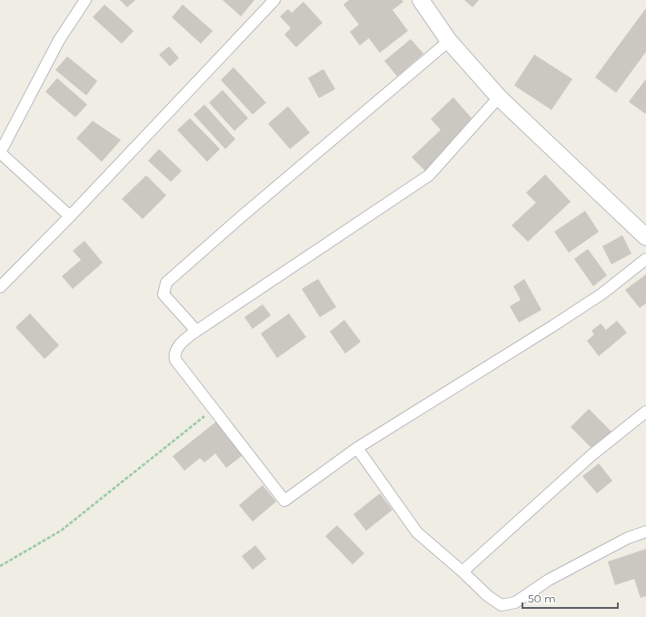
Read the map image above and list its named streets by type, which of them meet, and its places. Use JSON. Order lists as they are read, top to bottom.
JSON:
{
  "scale_bar": "50 m"
}
